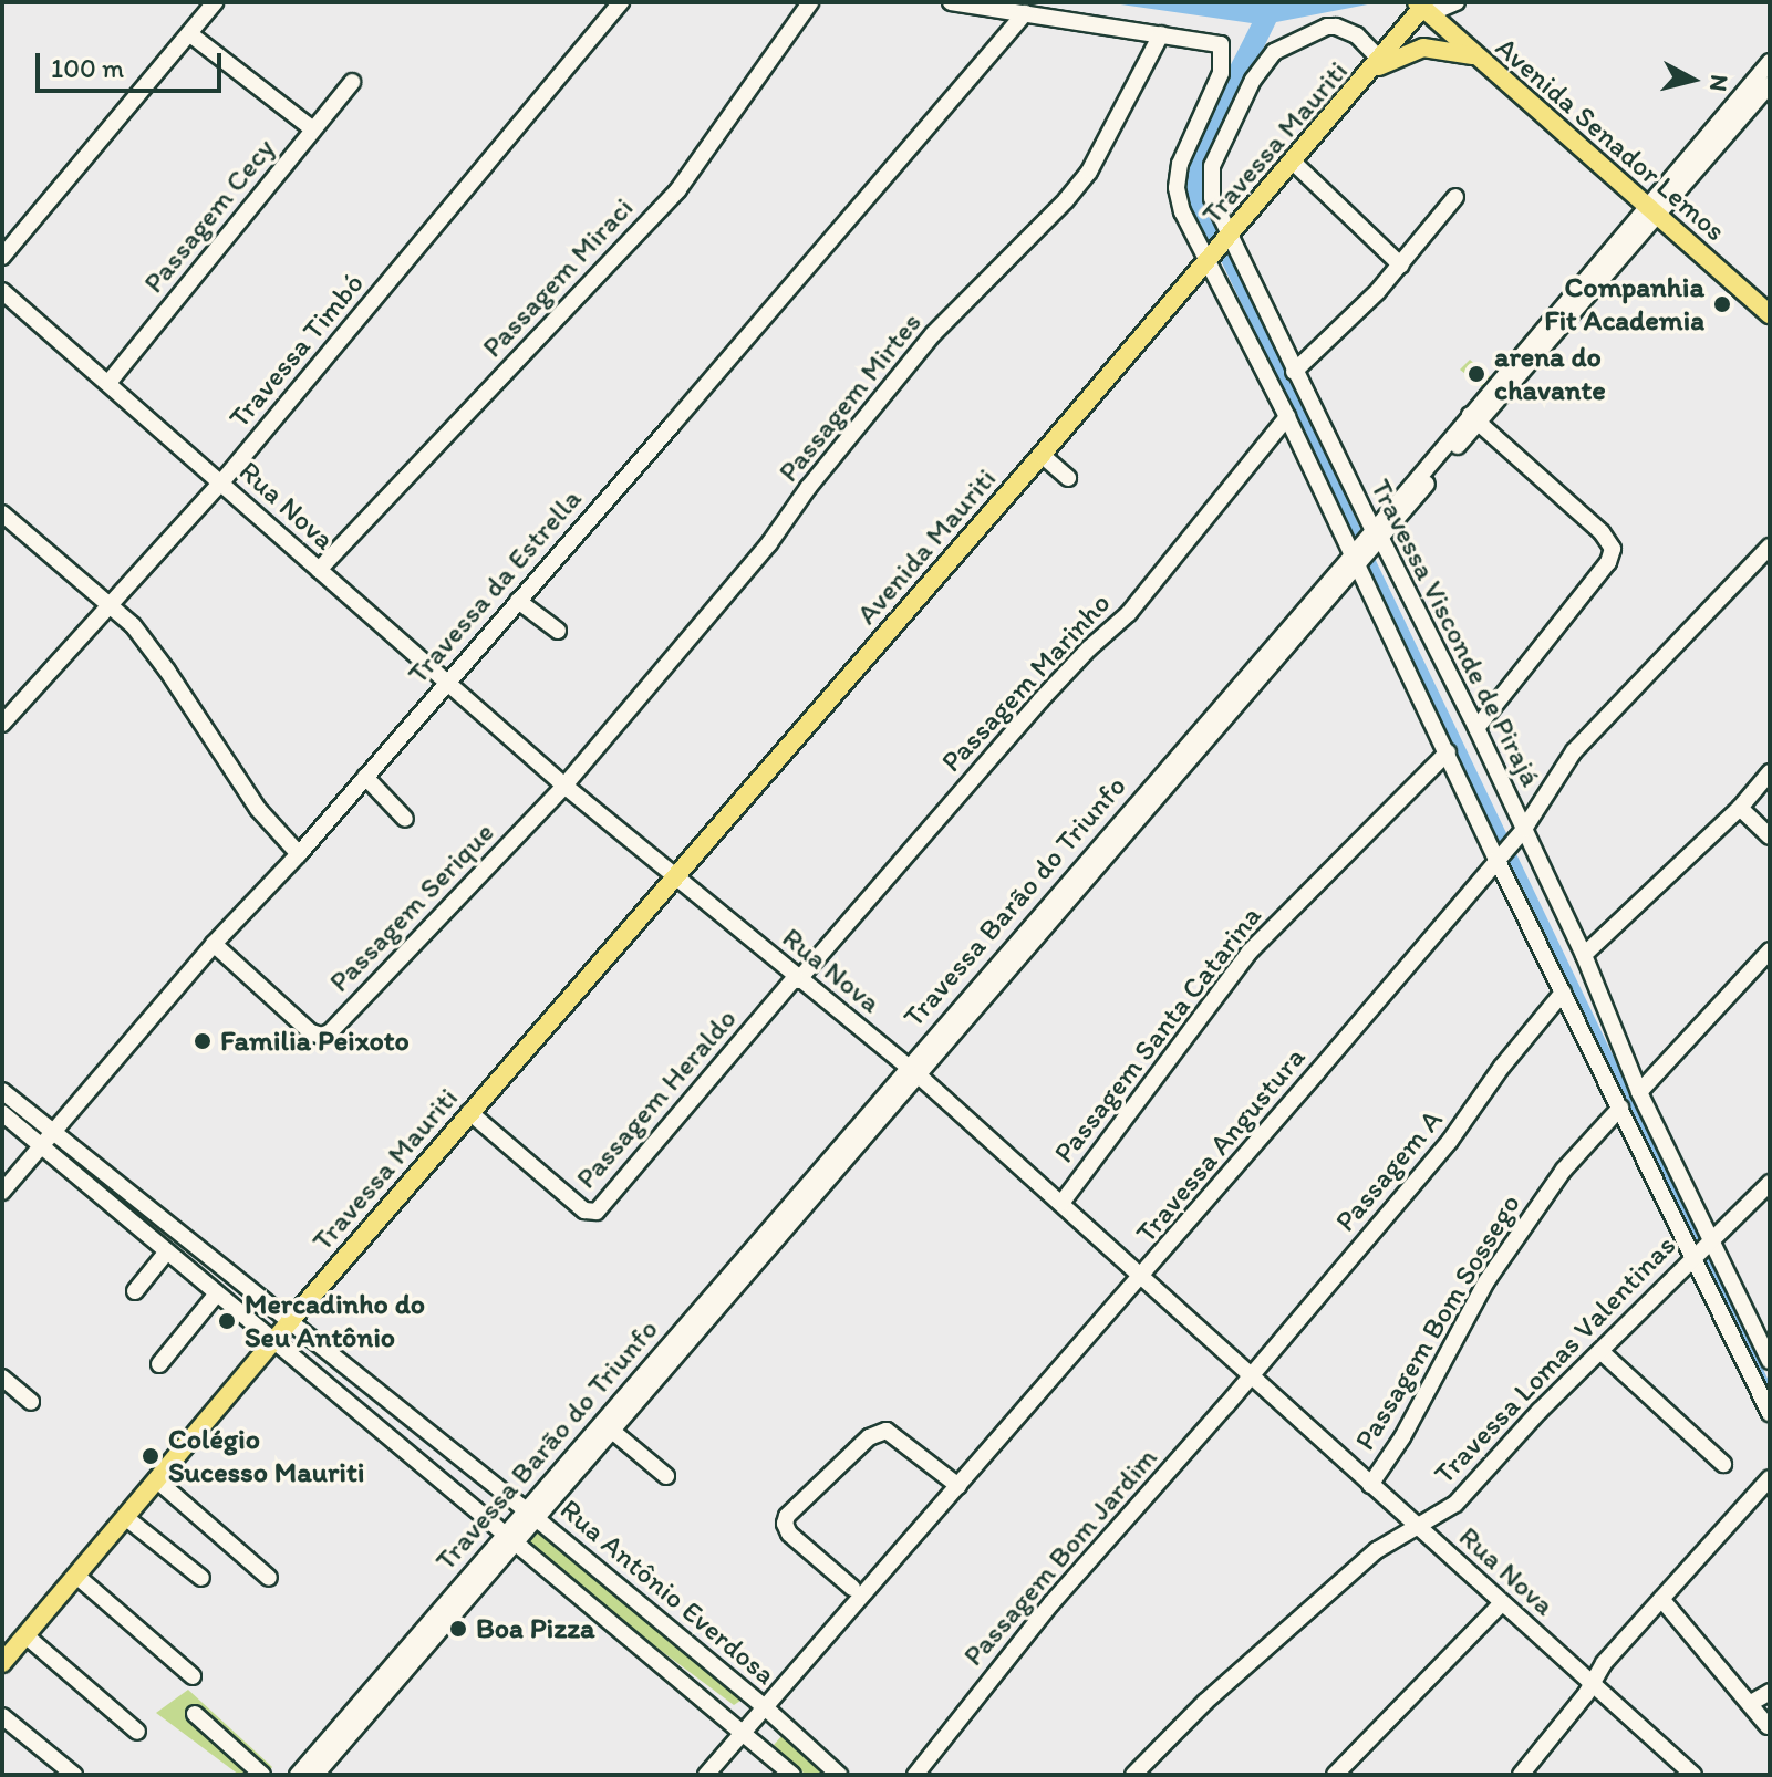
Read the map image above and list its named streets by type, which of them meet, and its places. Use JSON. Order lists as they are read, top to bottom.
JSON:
{
  "streets": {
    "main road": ["Avenida Senador Lemos", "Travessa Mauriti", "Avenida Mauriti"],
    "street": [
      "Passagem Cecy",
      "Passagem Miraci",
      "Travessa Timbó",
      "Passagem Mirtes",
      "Rua Nova",
      "Travessa da Estrella",
      "Travessa Visconde de Pirajá",
      "Passagem Marinho",
      "Travessa Barão do Triunfo",
      "Passagem Serique",
      "Passagem Santa Catarina",
      "Passagem Heraldo",
      "Travessa Angustura",
      "Passagem A",
      "Passagem Bom Sossego",
      "Travessa Lomas Valentinas",
      "Passagem Bom Jardim",
      "Rua Antônio Everdosa"
    ]
  },
  "crossings": [
    ["Avenida Senador Lemos", "Travessa Mauriti"],
    ["Avenida Senador Lemos", "Travessa Barão do Triunfo"],
    ["Travessa Mauriti", "Rua Nova"],
    ["Travessa Mauriti", "Avenida Mauriti"],
    ["Travessa Mauriti", "Travessa Visconde de Pirajá"],
    ["Travessa Mauriti", "Passagem Heraldo"],
    ["Travessa Mauriti", "Rua Antônio Everdosa"],
    ["Passagem Cecy", "Rua Nova"],
    ["Passagem Miraci", "Rua Nova"],
    ["Travessa Timbó", "Rua Nova"],
    ["Passagem Mirtes", "Rua Nova"],
    ["Passagem Mirtes", "Travessa Visconde de Pirajá"],
    ["Passagem Mirtes", "Passagem Serique"],
    ["Rua Nova", "Avenida Mauriti"],
    ["Rua Nova", "Travessa da Estrella"],
    ["Rua Nova", "Passagem Marinho"],
    ["Rua Nova", "Travessa Barão do Triunfo"],
    ["Rua Nova", "Passagem Serique"],
    ["Rua Nova", "Passagem Santa Catarina"],
    ["Rua Nova", "Passagem Heraldo"],
    ["Rua Nova", "Travessa Angustura"],
    ["Rua Nova", "Passagem A"],
    ["Rua Nova", "Passagem Bom Sossego"],
    ["Rua Nova", "Travessa Lomas Valentinas"],
    ["Rua Nova", "Passagem Bom Jardim"],
    ["Avenida Mauriti", "Travessa Visconde de Pirajá"],
    ["Travessa da Estrella", "Passagem Serique"],
    ["Travessa da Estrella", "Rua Antônio Everdosa"],
    ["Travessa Visconde de Pirajá", "Passagem Marinho"],
    ["Travessa Visconde de Pirajá", "Travessa Barão do Triunfo"],
    ["Travessa Visconde de Pirajá", "Passagem Santa Catarina"],
    ["Travessa Visconde de Pirajá", "Travessa Angustura"],
    ["Travessa Visconde de Pirajá", "Passagem A"],
    ["Travessa Visconde de Pirajá", "Passagem Bom Sossego"],
    ["Travessa Visconde de Pirajá", "Travessa Lomas Valentinas"],
    ["Passagem Marinho", "Passagem Heraldo"],
    ["Travessa Barão do Triunfo", "Rua Antônio Everdosa"],
    ["Travessa Angustura", "Rua Antônio Everdosa"],
    ["Passagem A", "Passagem Bom Jardim"]
  ],
  "places": [
    "Companhia Fit Academia",
    "arena do chavante",
    "Familia Peixoto",
    "Mercadinho do Seu Antônio",
    "Colégio Sucesso Mauriti",
    "Boa Pizza"
  ],
  "scale_bar": "100 m",
  "north": "right"
}
